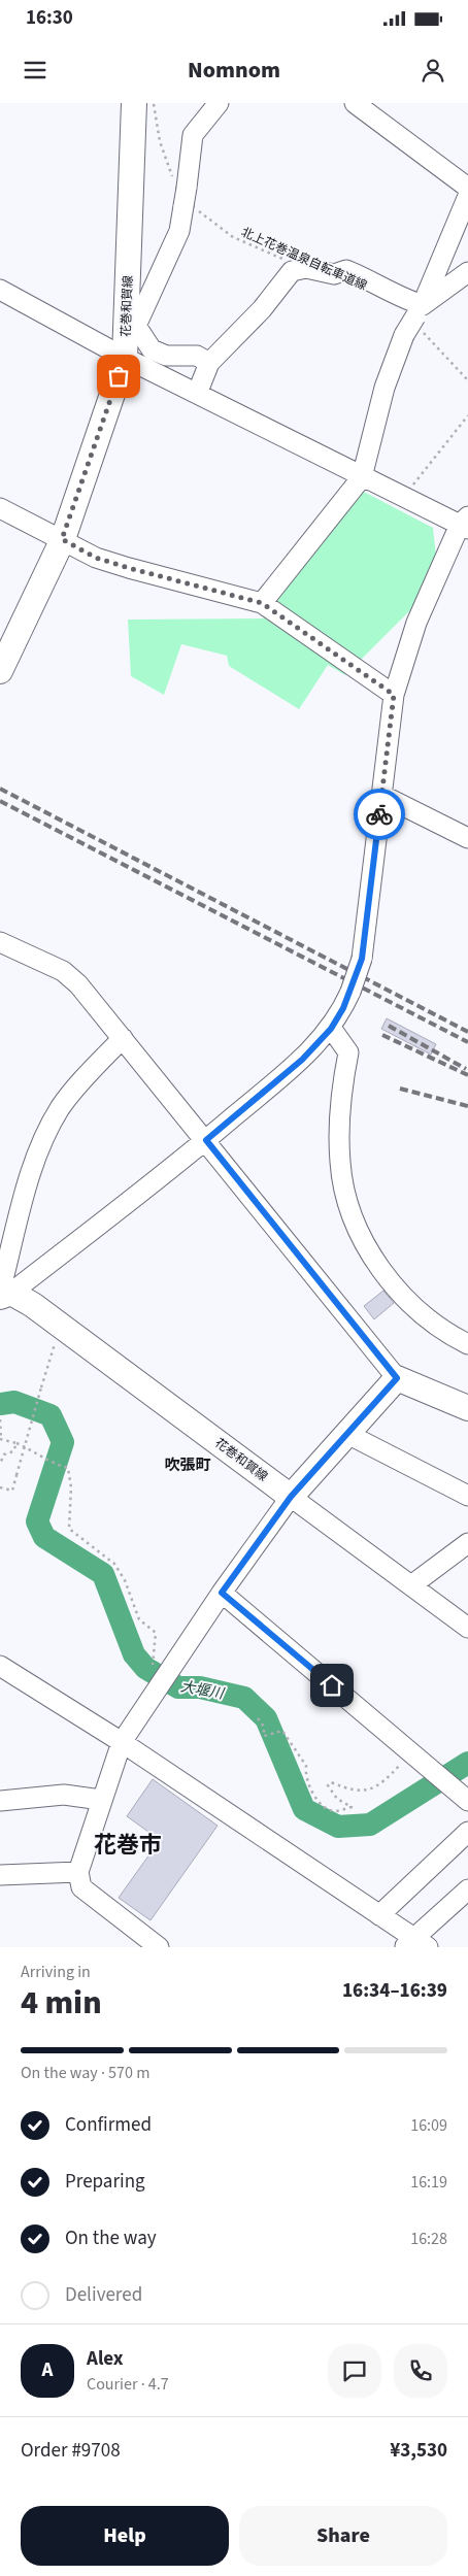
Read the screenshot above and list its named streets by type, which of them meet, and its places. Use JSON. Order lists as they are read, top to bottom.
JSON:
{
  "streets": {
    "main road": ["花巻和賀線"],
    "path": ["北上花巻温泉自転車道線"]
  },
  "districts": ["吹張町", "花巻市"],
  "water": ["大堰川"],
  "page": {
    "status": "16:30",
    "header": "Nomnom",
    "heading": ["4 min", "Arriving in", "16:34–16:39"],
    "panel": [
      "Alex",
      "Courier · 4.7",
      "Order #9708",
      "¥3,530"
    ],
    "bar": "On the way · 570 m",
    "list": [
      ["Confirmed", "16:09"],
      ["Preparing", "16:19"],
      ["On the way", "16:28"],
      "Delivered"
    ],
    "round": "A",
    "buttons": ["Help", "Share"]
  }
}
